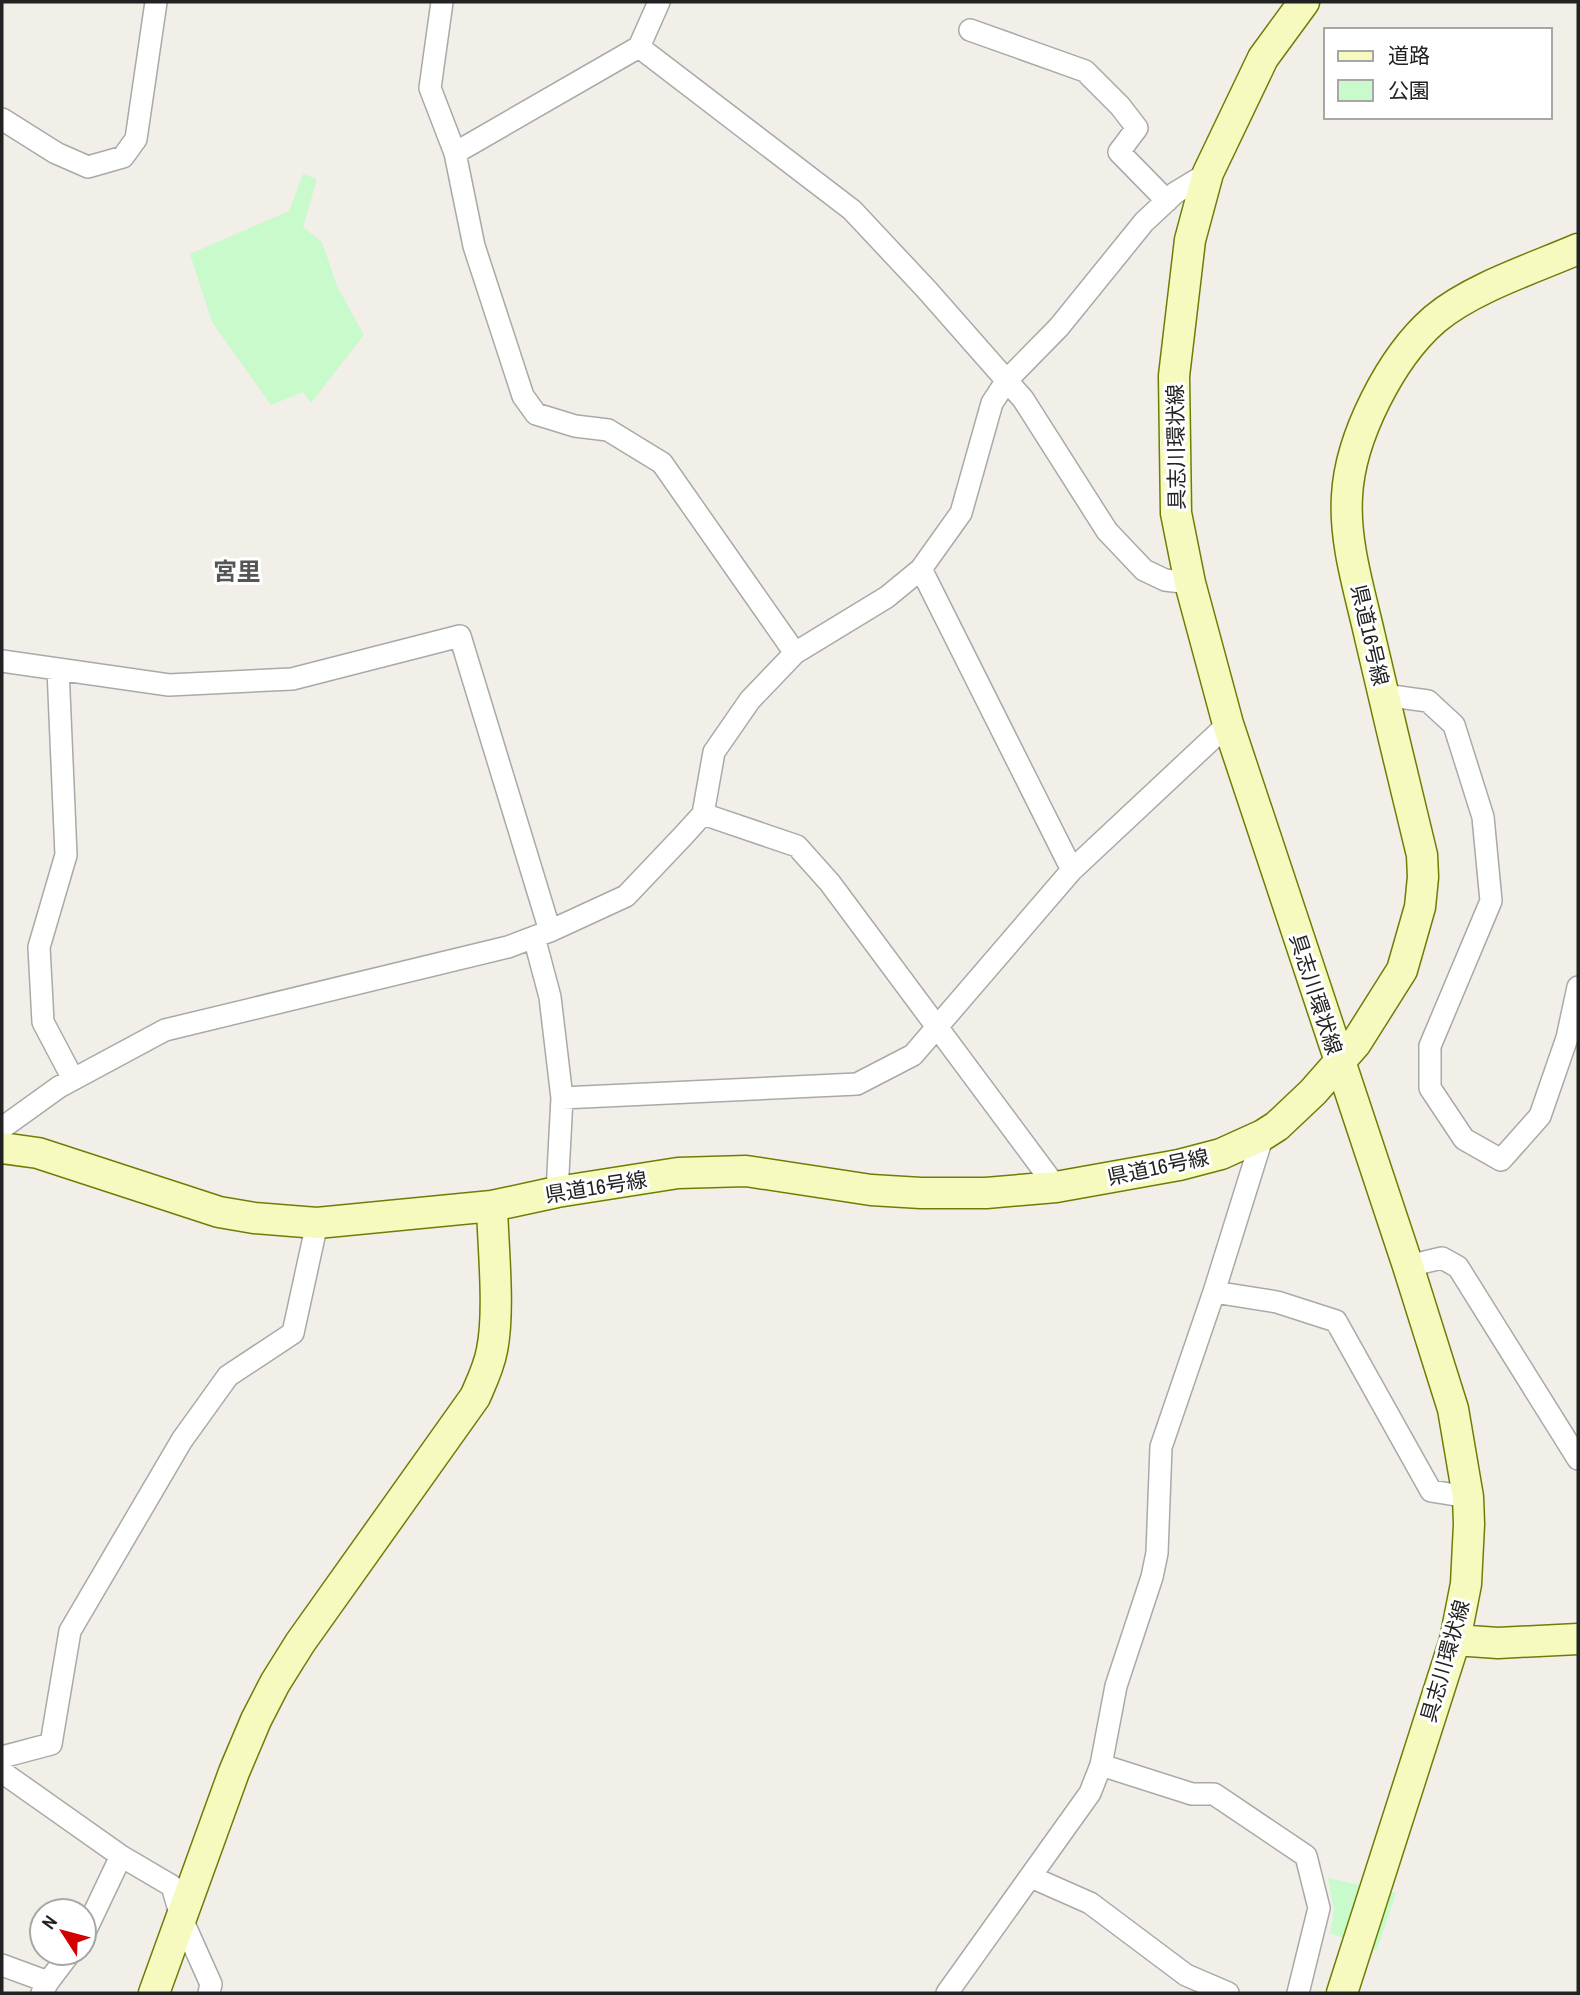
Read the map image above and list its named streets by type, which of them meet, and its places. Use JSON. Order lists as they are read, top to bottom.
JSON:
{
  "streets": {
    "main road": ["具志川環状線", "県道16号線"]
  },
  "crossings": [
    ["具志川環状線", "県道16号線"]
  ],
  "districts": ["宮里"],
  "legend": ["道路", "公園"],
  "north": "top left"
}
